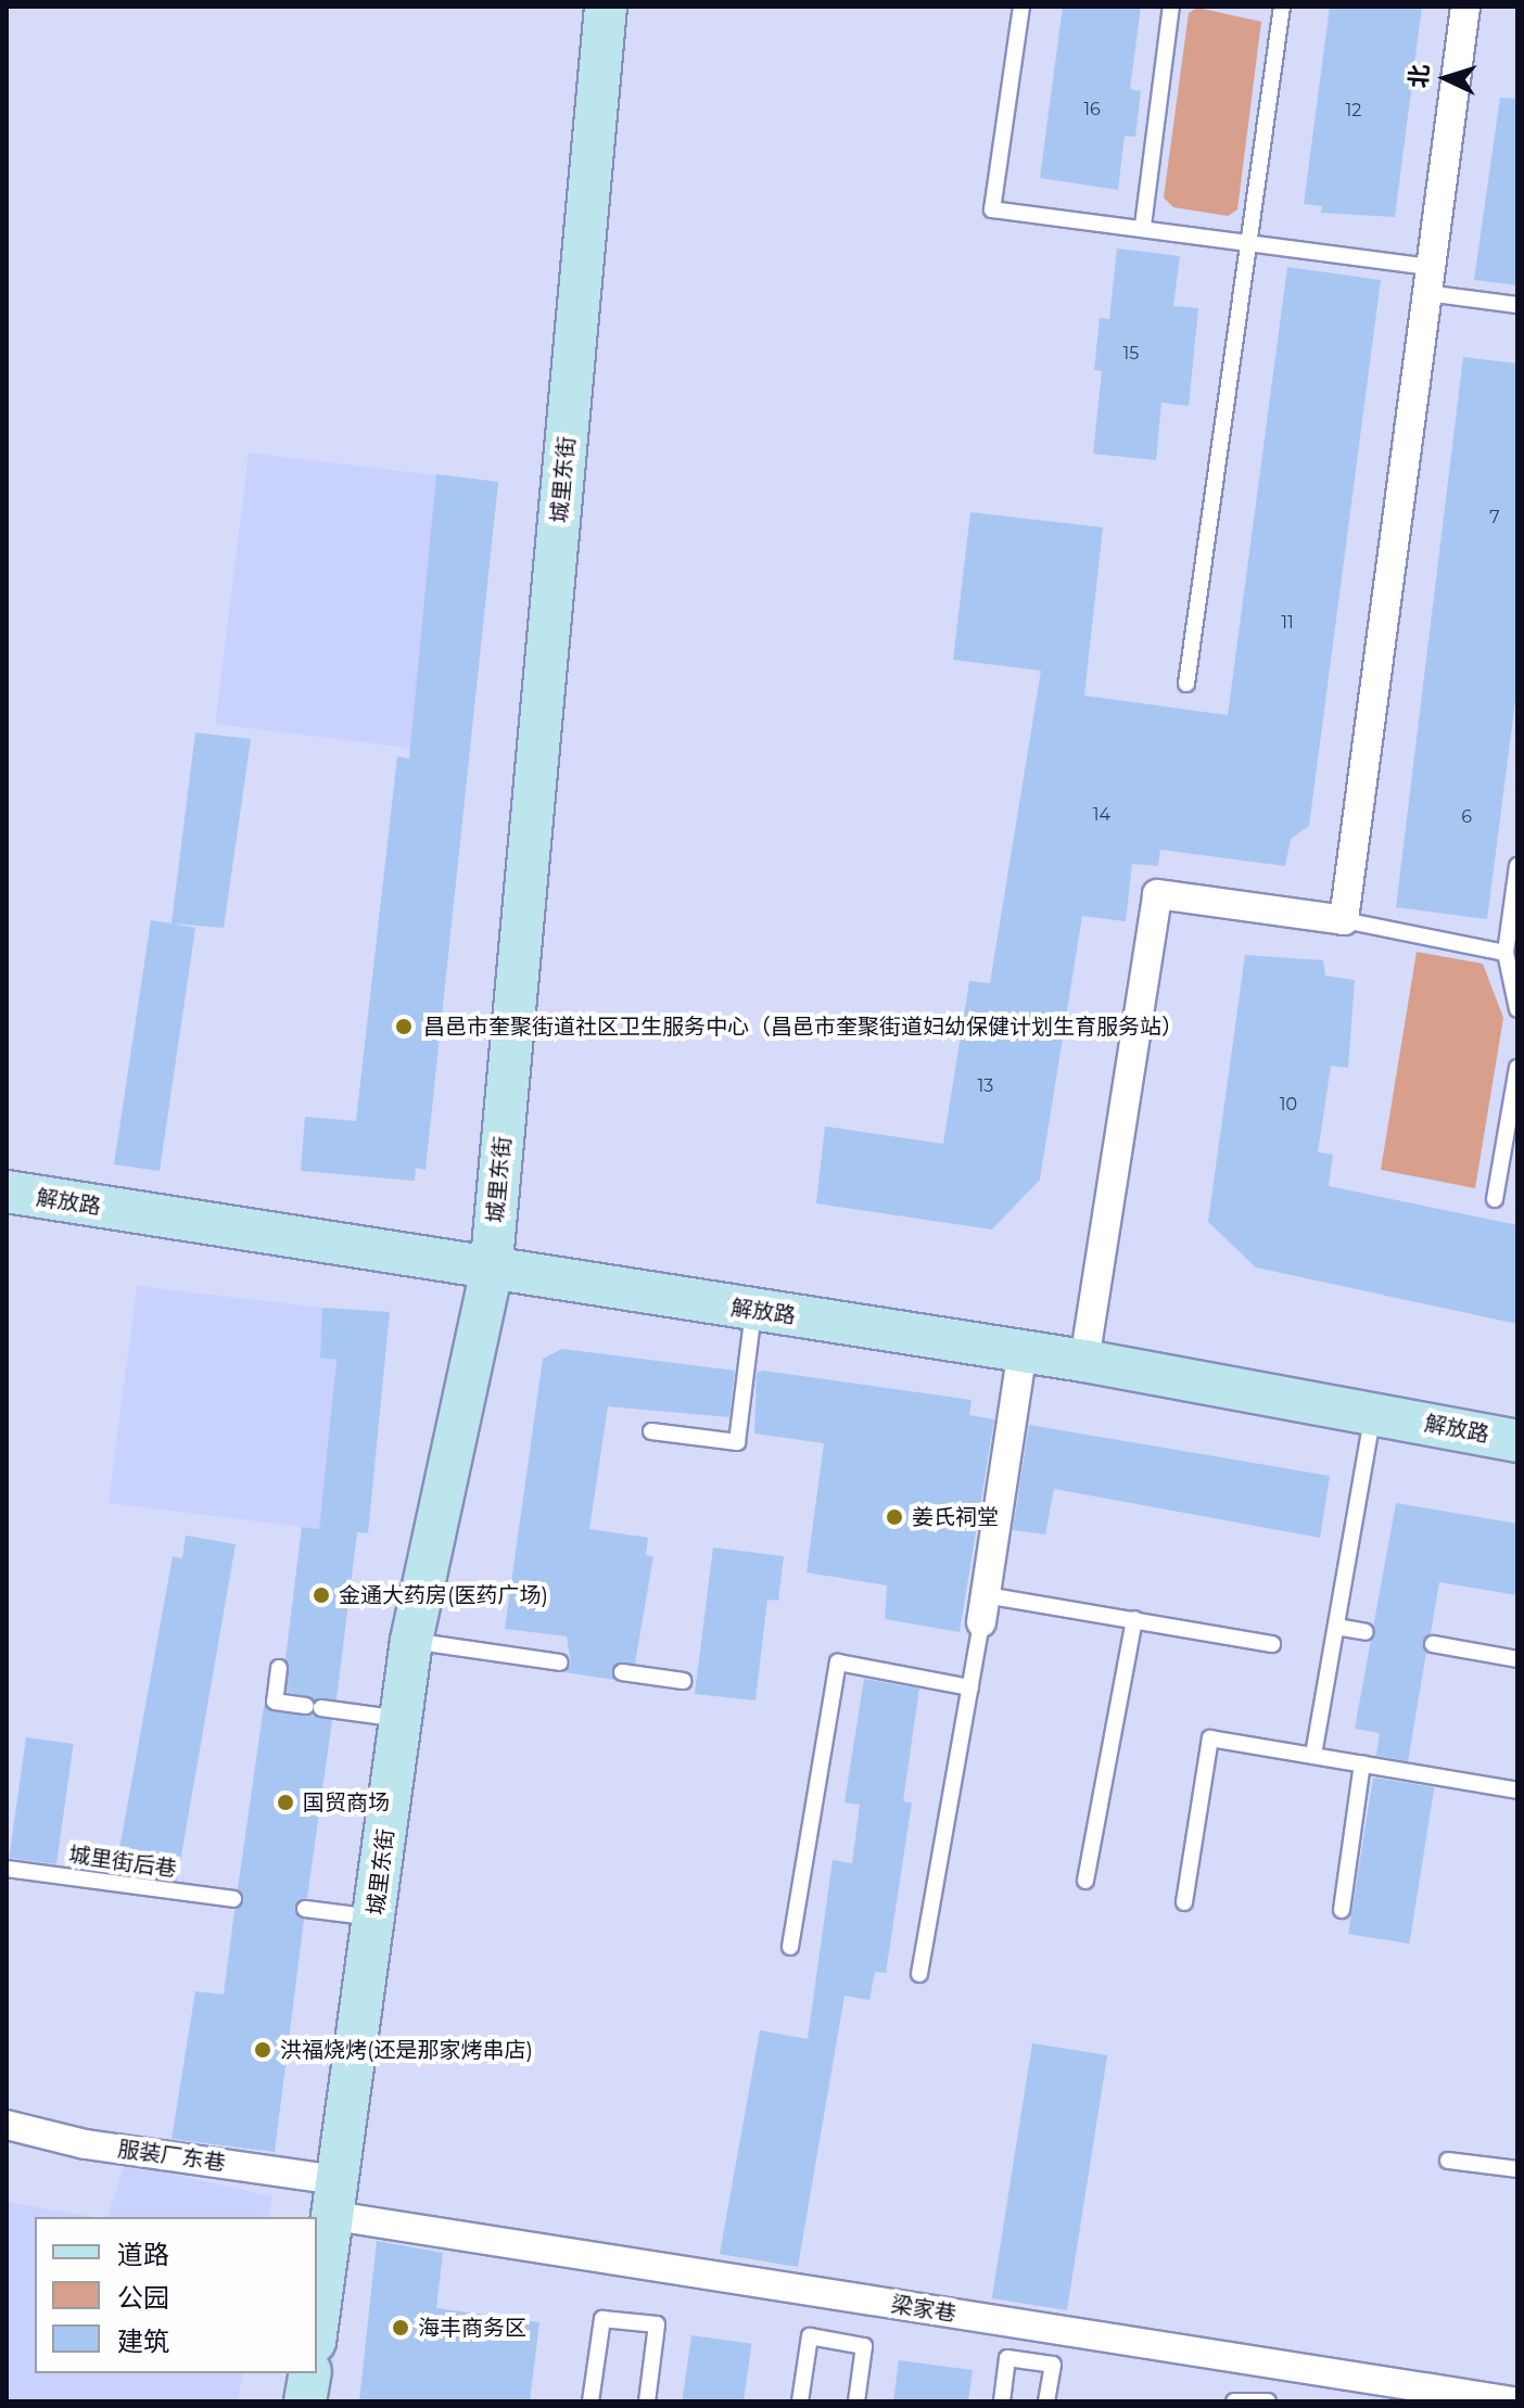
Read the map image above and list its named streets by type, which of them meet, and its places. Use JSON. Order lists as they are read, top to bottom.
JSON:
{
  "streets": {
    "street": [
      "城里东街",
      "解放路",
      "服装厂东巷",
      "梁家巷"
    ],
    "lane": ["城里街后巷"]
  },
  "crossings": [
    ["城里东街", "解放路"],
    ["城里东街", "服装厂东巷"],
    ["城里东街", "梁家巷"],
    ["服装厂东巷", "梁家巷"]
  ],
  "places": [
    "昌邑市奎聚街道社区卫生服务中心（昌邑市奎聚街道妇幼保健计划生育服务站）",
    "姜氏祠堂",
    "金通大药房(医药广场)",
    "国贸商场",
    "洪福烧烤(还是那家烤串店)",
    "海丰商务区"
  ],
  "house_numbers": [
    "16",
    "12",
    "15",
    "7",
    "11",
    "14",
    "6",
    "13",
    "10"
  ],
  "legend": ["道路", "公园", "建筑"],
  "north": "left"
}
